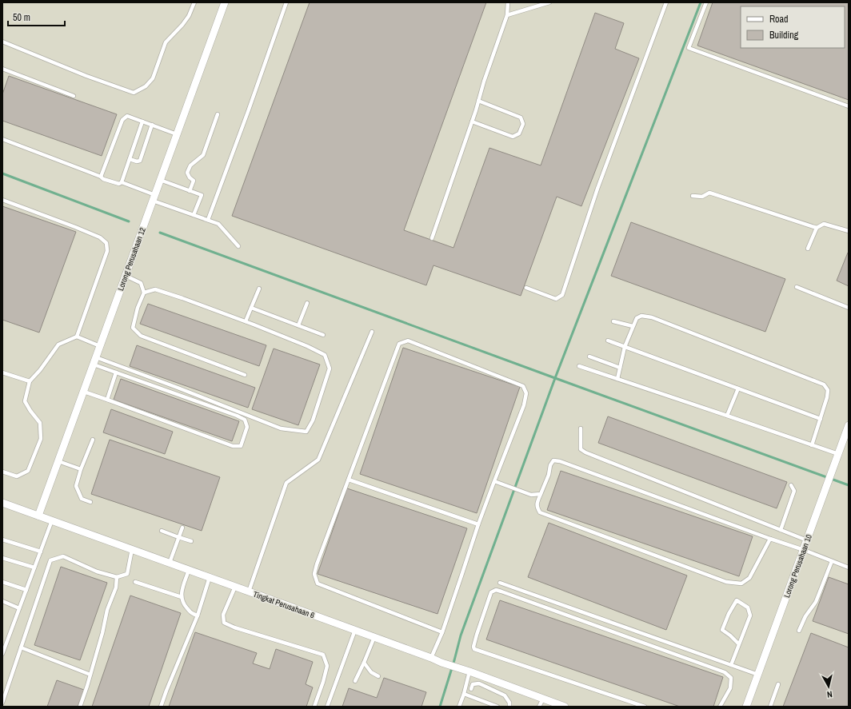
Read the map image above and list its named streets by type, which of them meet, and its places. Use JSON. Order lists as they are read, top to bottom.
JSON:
{
  "streets": {
    "street": ["Lorong Perusahaan 12", "Lorong Perusahaan 10", "Tingkat Perusahaan 6"]
  },
  "crossings": [
    ["Lorong Perusahaan 12", "Tingkat Perusahaan 6"]
  ],
  "legend": ["Road", "Building"],
  "scale_bar": "50 m",
  "north": "bottom"
}
